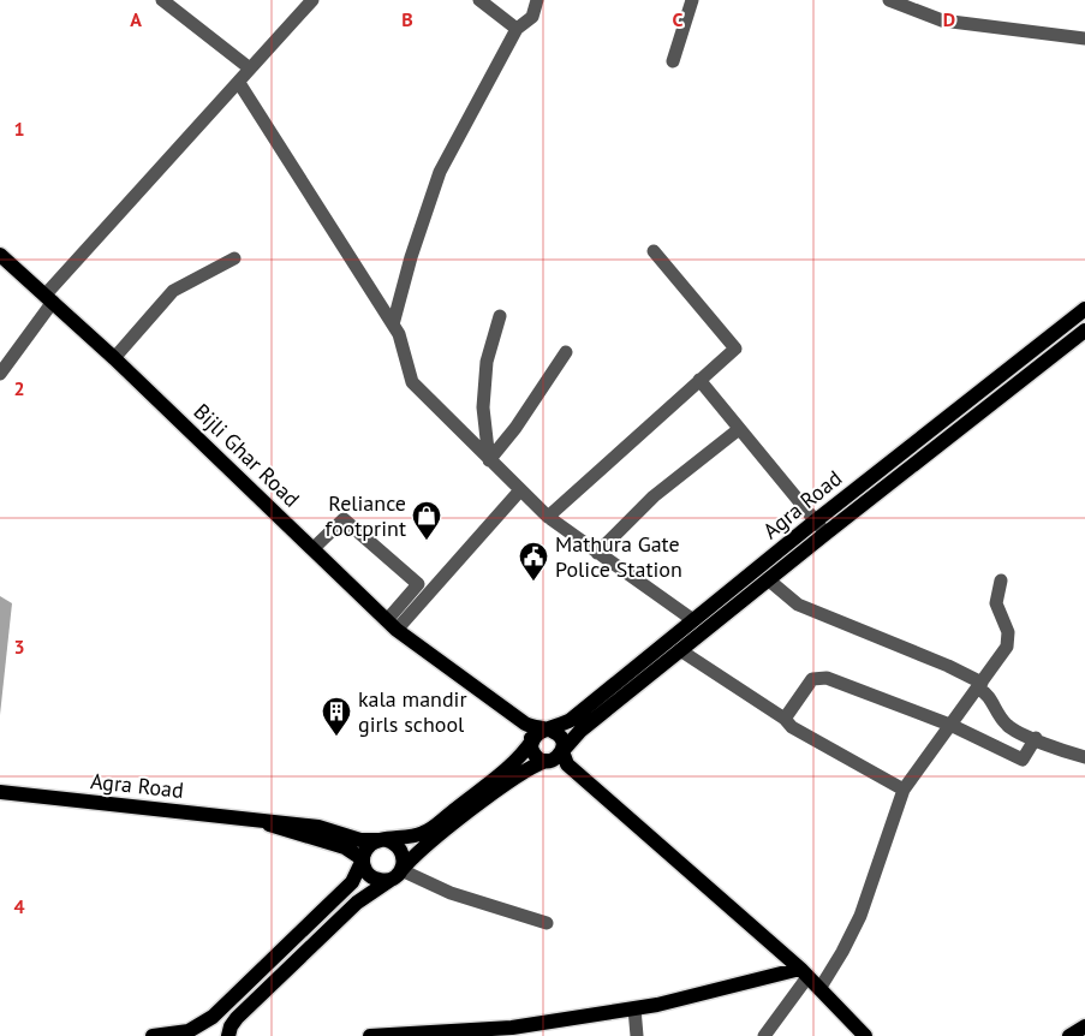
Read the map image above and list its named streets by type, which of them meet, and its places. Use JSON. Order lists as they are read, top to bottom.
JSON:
{
  "streets": {
    "main road": ["Bijli Ghar Road", "Agra Road"]
  },
  "places": {
    "shop": ["Reliance footprint"],
    "public building": ["Mathura Gate Police Station"],
    "building": ["kala mandir girls school"]
  },
  "grid": {
    "columns": [
      "A",
      "B",
      "C",
      "D"
    ],
    "rows": [
      "1",
      "2",
      "3",
      "4"
    ]
  }
}
